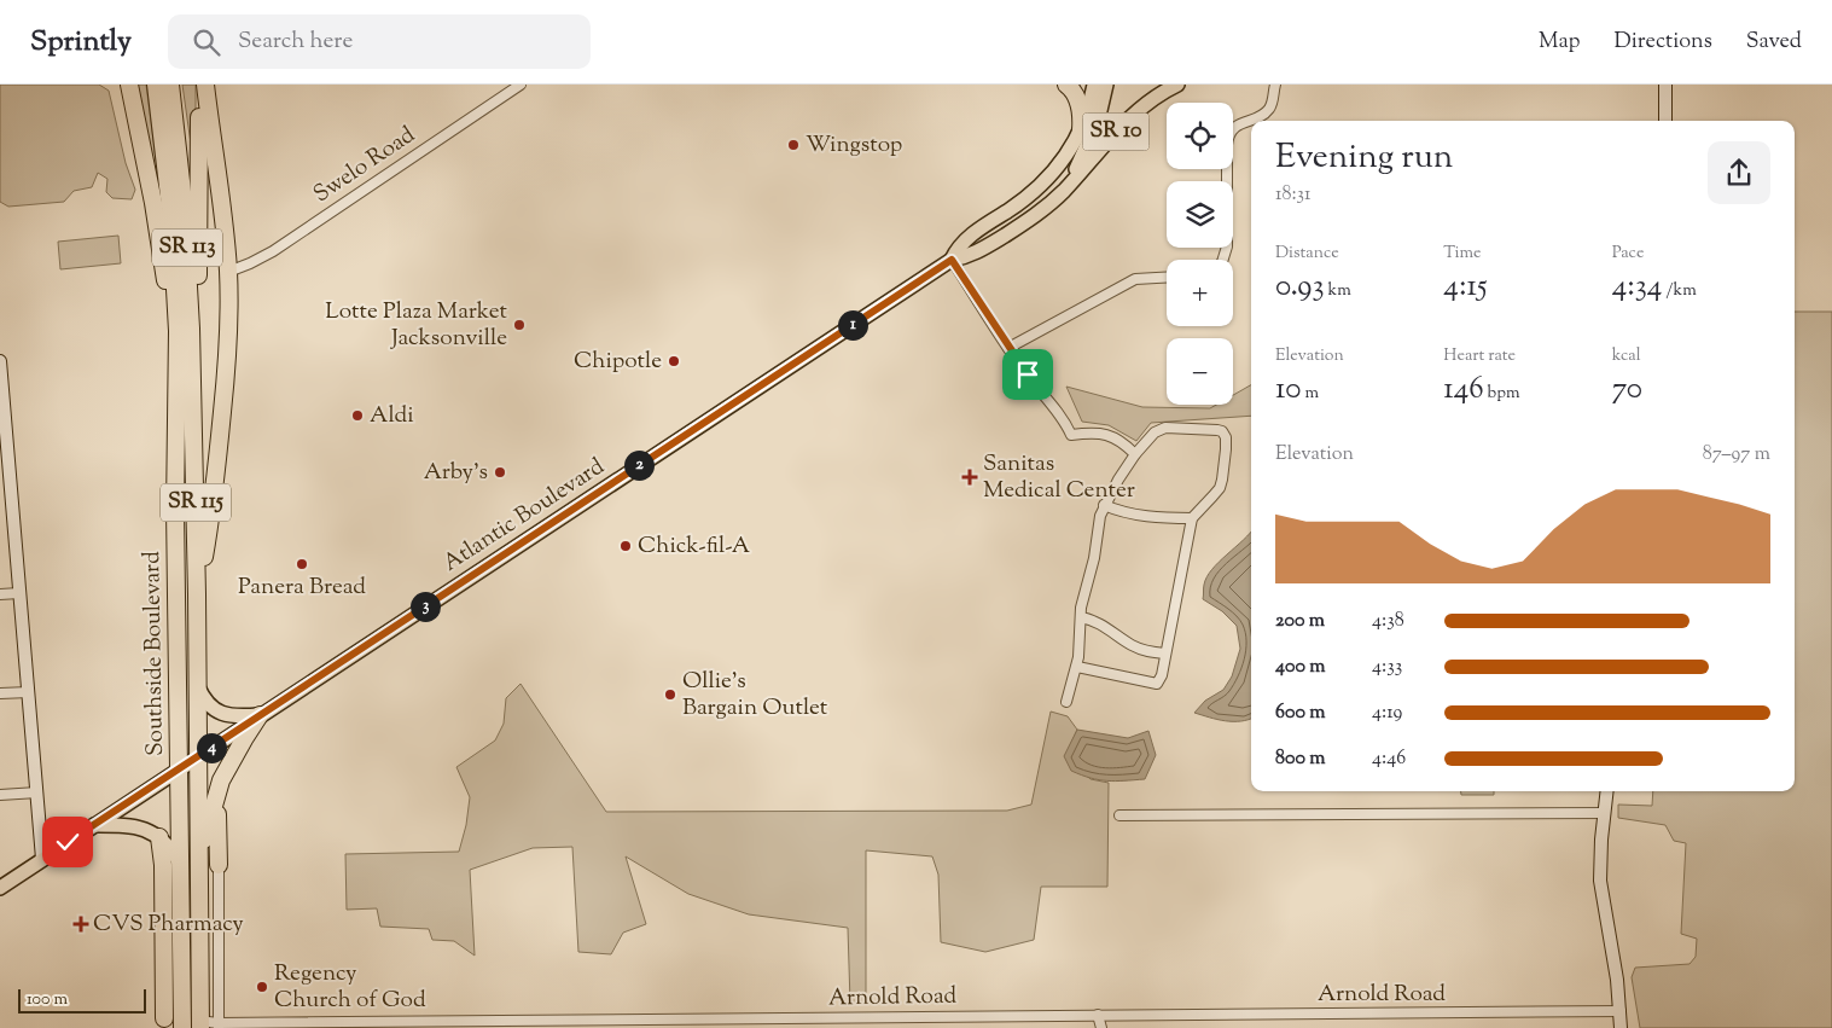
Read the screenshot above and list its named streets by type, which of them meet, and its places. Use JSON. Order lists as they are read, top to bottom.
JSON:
{
  "streets": {
    "highway": ["SR 113", "SR 115", "Southside Boulevard"],
    "main road": ["SR 10", "Atlantic Boulevard"],
    "street": ["Swelo Road", "Arnold Road"]
  },
  "crossings": [
    ["SR 113", "SR 115"],
    ["SR 113", "Southside Boulevard"],
    ["SR 115", "Southside Boulevard"],
    ["Atlantic Boulevard", "Southside Boulevard"],
    ["Southside Boulevard", "Arnold Road"]
  ],
  "places": {
    "other": [
      "Wingstop",
      "Lotte Plaza Market Jacksonville",
      "Chipotle",
      "Aldi",
      "Arby's",
      "Chick-fil-A",
      "Panera Bread",
      "Ollie's Bargain Outlet",
      "Regency Church of God"
    ],
    "health": ["Sanitas Medical Center", "CVS Pharmacy"]
  },
  "scale_bar": "100 m",
  "page": {
    "header": "Sprintly",
    "search": "Search here",
    "nav": ["Map", "Directions", "Saved"],
    "map_buttons": ["+", "−"],
    "heading": ["Evening run", "18:31"],
    "stats": [
      ["Distance", "0.93 km"],
      ["Time", "4:15"],
      ["Pace", "4:34 /km"],
      ["Elevation", "10 m"],
      ["Heart rate", "146 bpm"],
      ["kcal", "70"]
    ],
    "pins": [
      "1",
      "2",
      "3",
      "4"
    ],
    "chart": ["Elevation", "87–97 m"],
    "list": [
      {
        "name": "200 m",
        "note": "4:38"
      },
      {
        "name": "400 m",
        "note": "4:33"
      },
      {
        "name": "600 m",
        "note": "4:19"
      },
      {
        "name": "800 m",
        "note": "4:46"
      }
    ],
    "scale": "100 m"
  }
}
